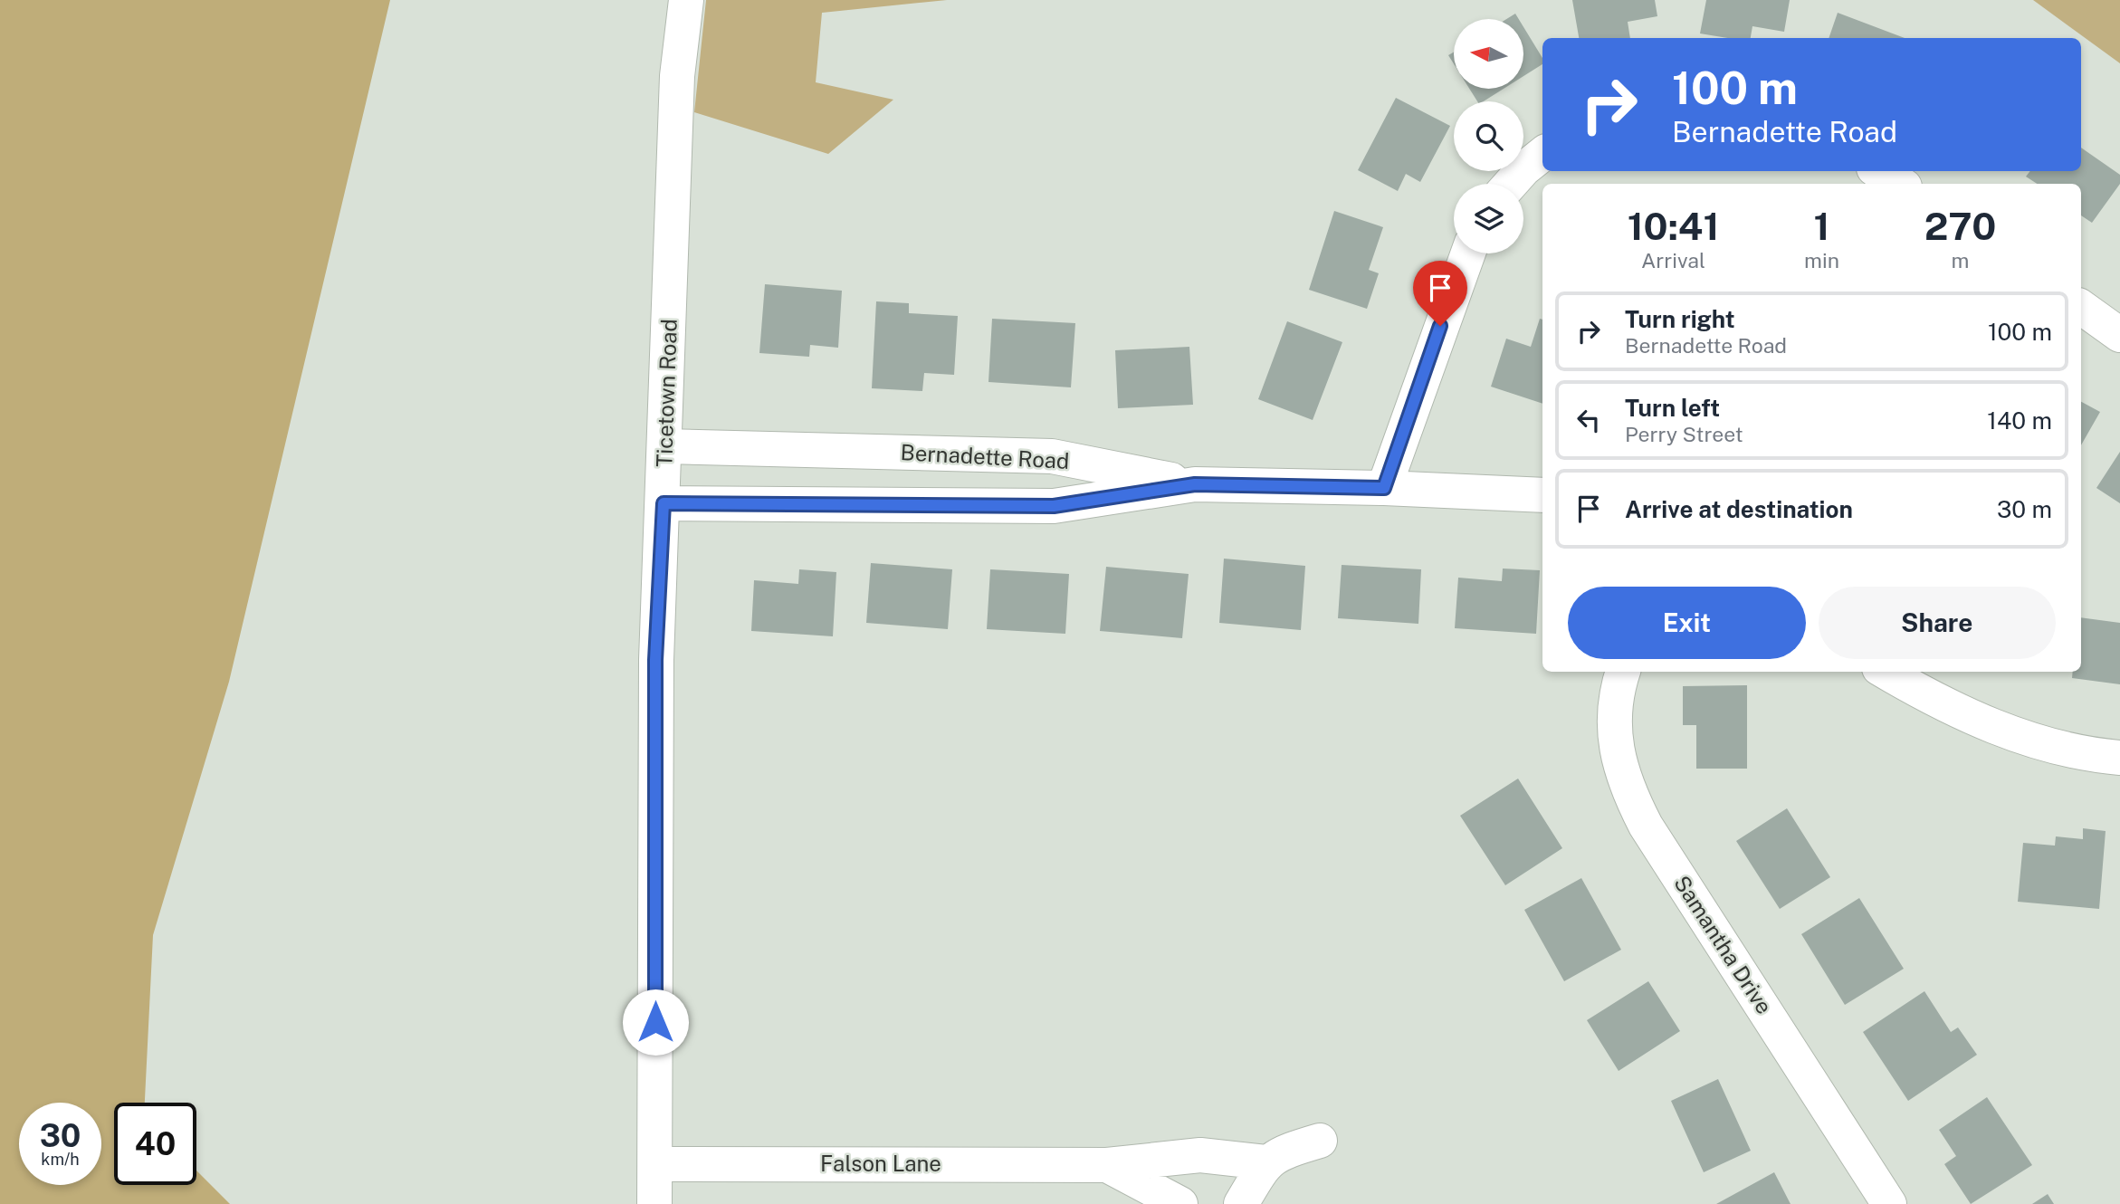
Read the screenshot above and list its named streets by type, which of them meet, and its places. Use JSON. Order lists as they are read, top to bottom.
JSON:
{
  "streets": {
    "street": [
      "Ticetown Road",
      "Bernadette Road",
      "Samantha Drive",
      "Falson Lane"
    ]
  },
  "crossings": [
    ["Ticetown Road", "Bernadette Road"],
    ["Ticetown Road", "Falson Lane"]
  ],
  "north": "left",
  "page": {
    "turn": ["100 m", "Bernadette Road"],
    "eta": [
      "10:41",
      "Arrival",
      "1",
      "min",
      "270",
      "m"
    ],
    "list": [
      {
        "name": "Turn right",
        "note": "Bernadette Road",
        "value": "100 m"
      },
      {
        "name": "Turn left",
        "note": "Perry Street",
        "value": "140 m"
      },
      {
        "name": "Arrive at destination",
        "value": "30 m"
      }
    ],
    "buttons": ["Exit", "Share"],
    "speed": "30 km/h",
    "limit": "40"
  }
}
